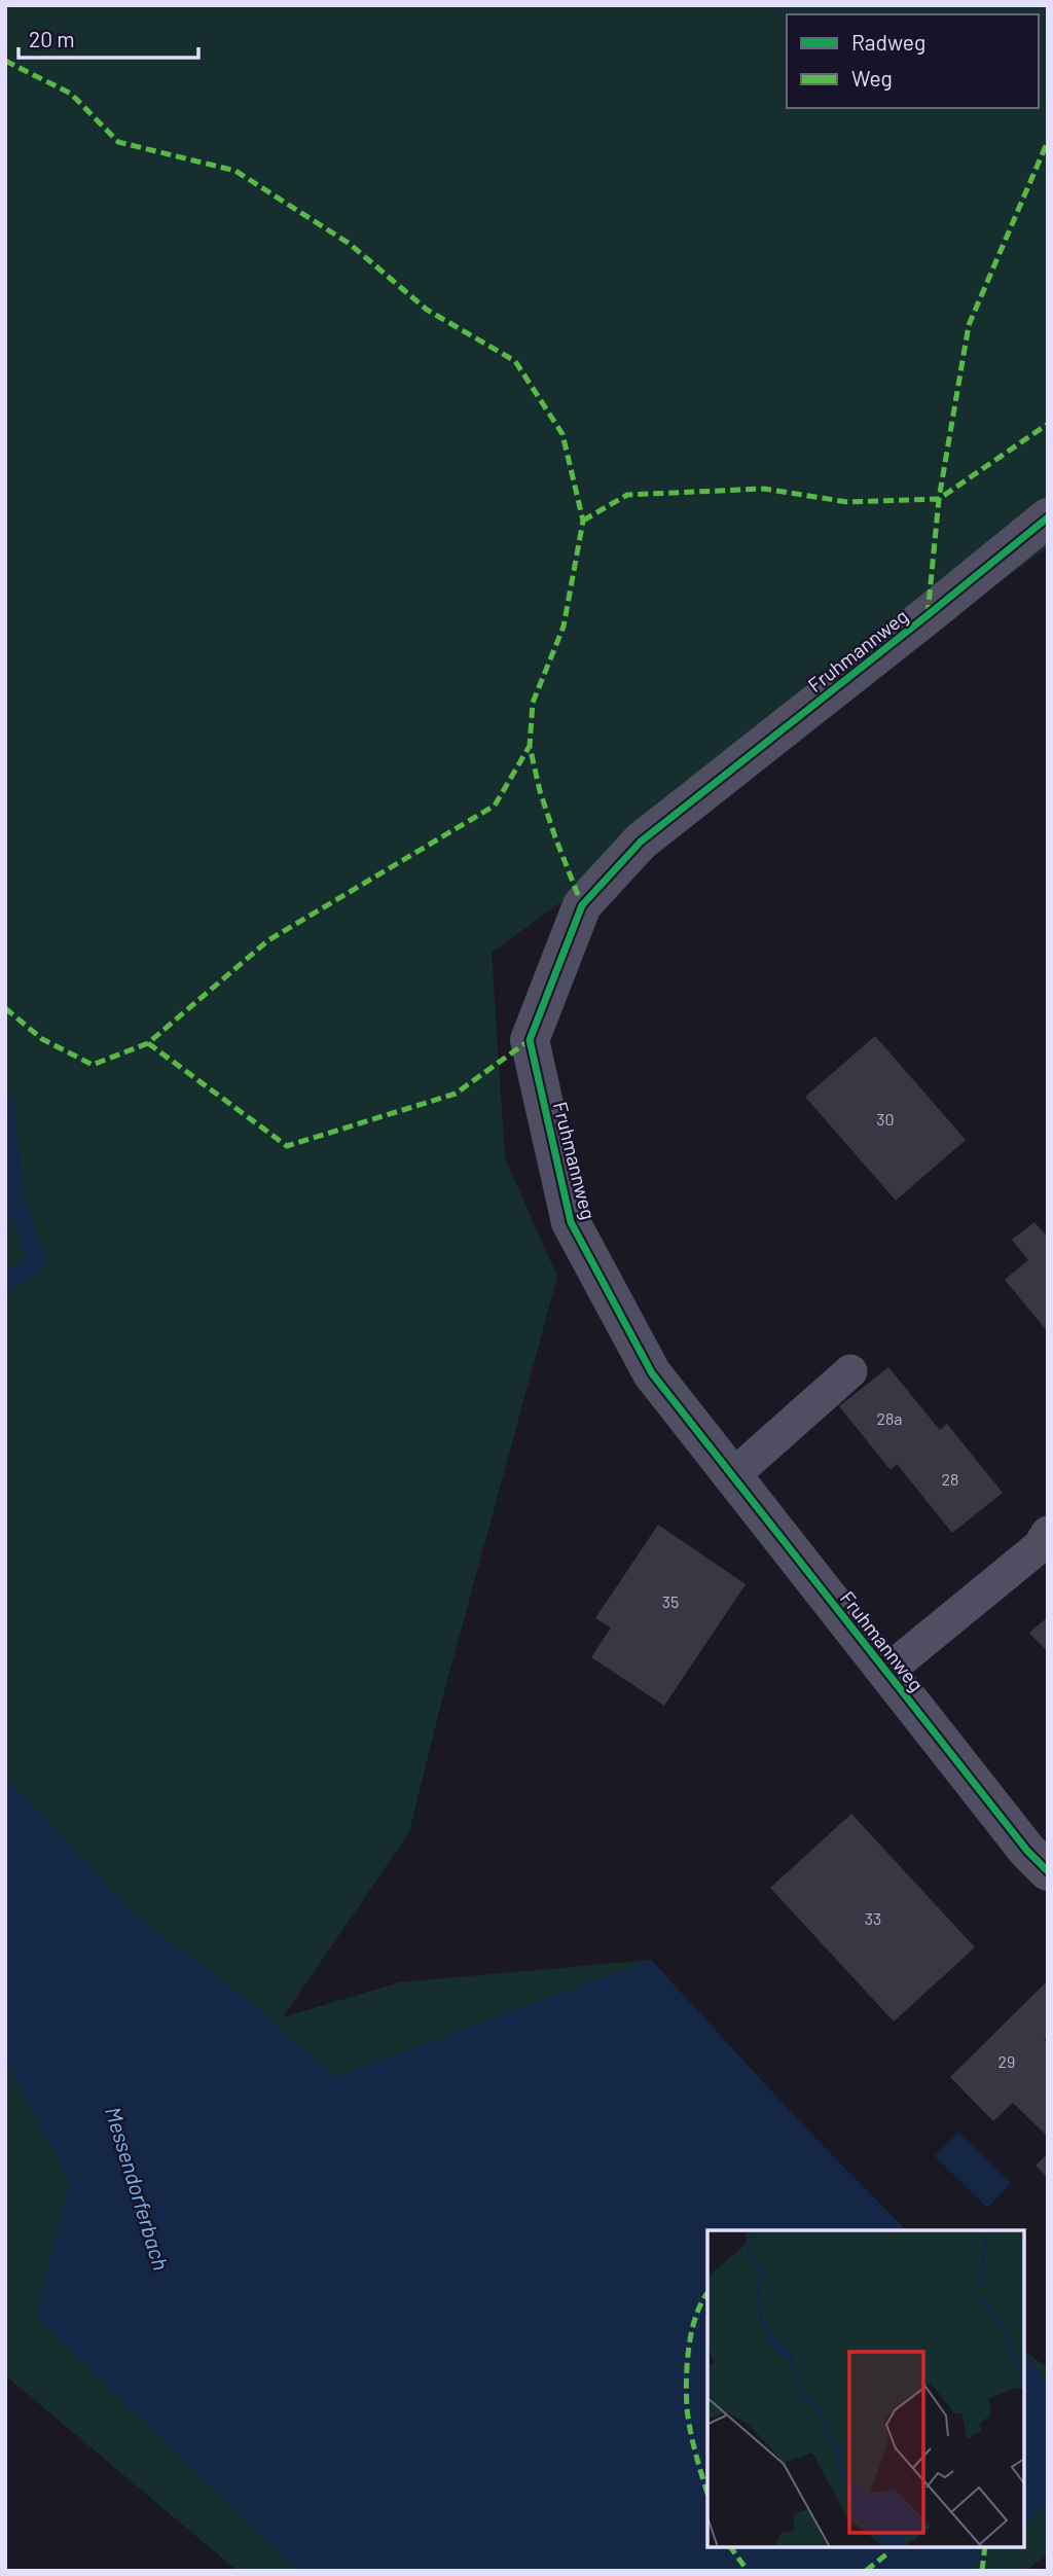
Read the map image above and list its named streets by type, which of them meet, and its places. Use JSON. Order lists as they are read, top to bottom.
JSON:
{
  "streets": {
    "street": ["Fruhmannweg"]
  },
  "water": ["Messendorferbach"],
  "house_numbers": [
    "30",
    "28a",
    "28",
    "35",
    "33",
    "29"
  ],
  "legend": ["Radweg", "Weg"],
  "scale_bar": "20 m"
}
